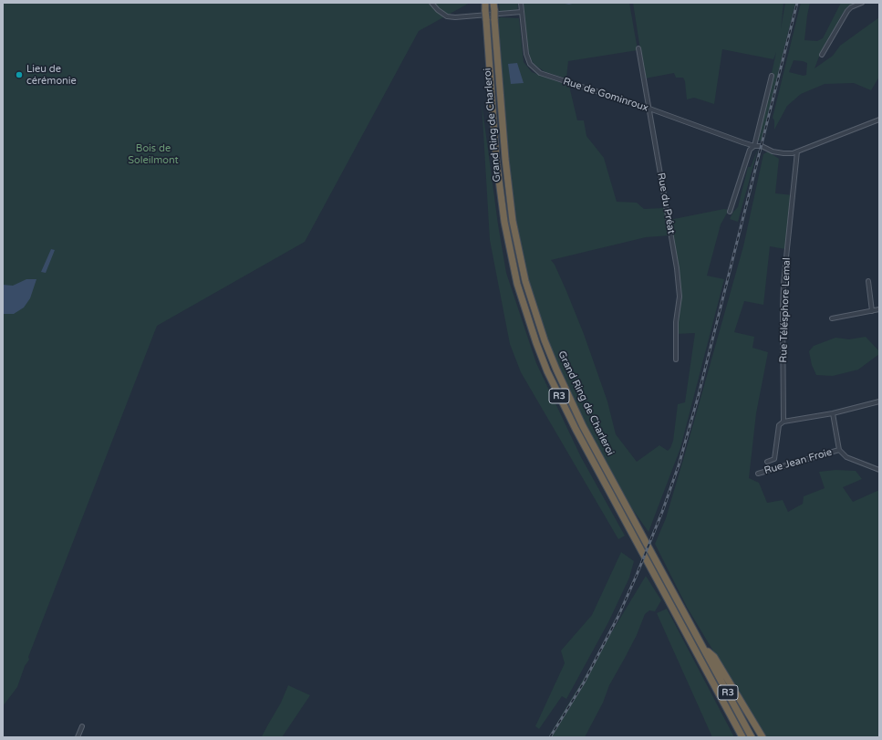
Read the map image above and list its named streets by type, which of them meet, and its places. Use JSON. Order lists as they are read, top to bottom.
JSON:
{
  "streets": {
    "highway": ["Grand Ring de Charleroi", "R3"],
    "street": [
      "Rue de Gominroux",
      "Rue du Préat",
      "Rue Télésphore Lemal",
      "Rue Jean Froie"
    ]
  },
  "crossings": [
    ["Rue de Gominroux", "Rue du Préat"],
    ["Rue de Gominroux", "Rue Télésphore Lemal"]
  ],
  "parks": ["Bois de Soleilmont"],
  "places": ["Lieu de cérémonie"]
}
